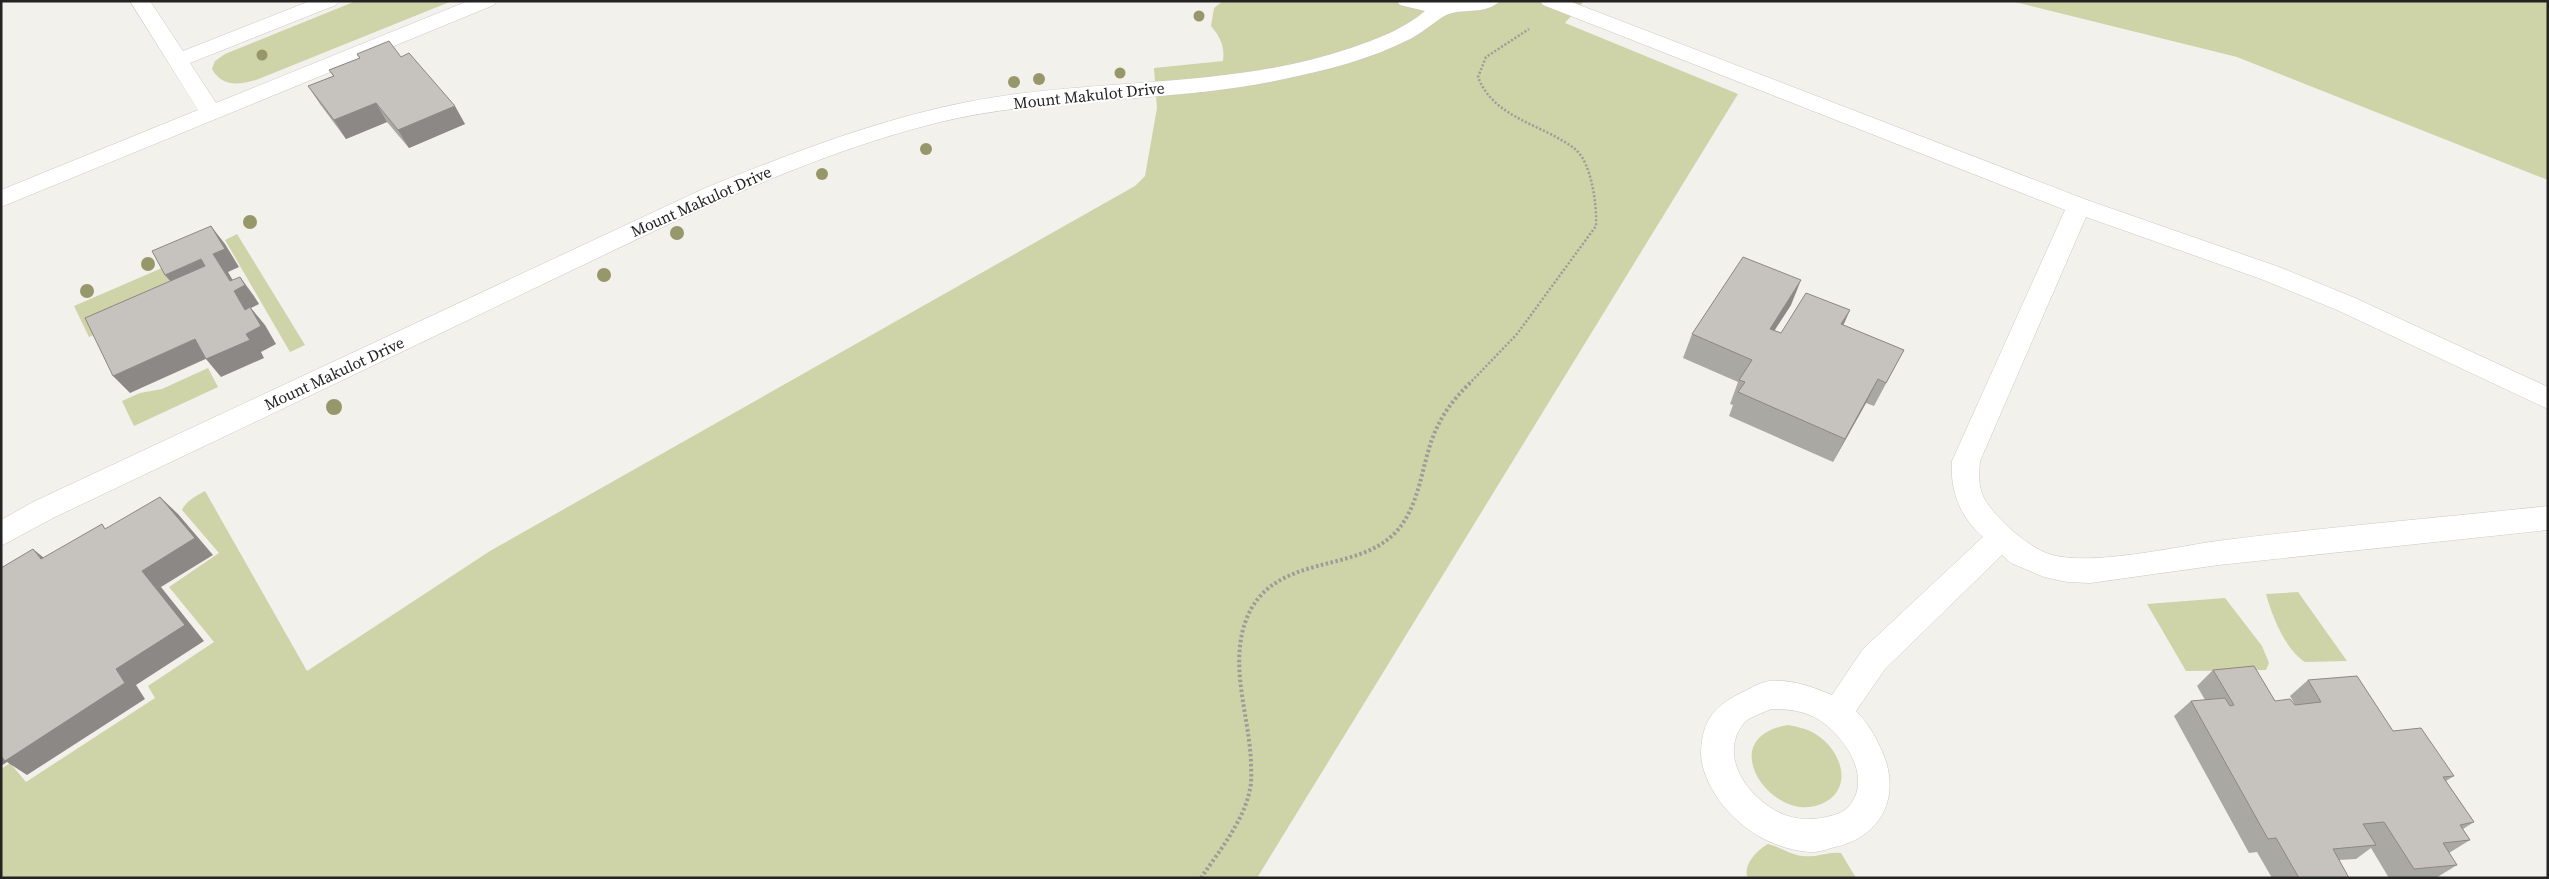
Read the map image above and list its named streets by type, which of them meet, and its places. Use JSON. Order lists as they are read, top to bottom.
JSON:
{
  "streets": {
    "street": ["Mount Makulot Drive"]
  }
}
